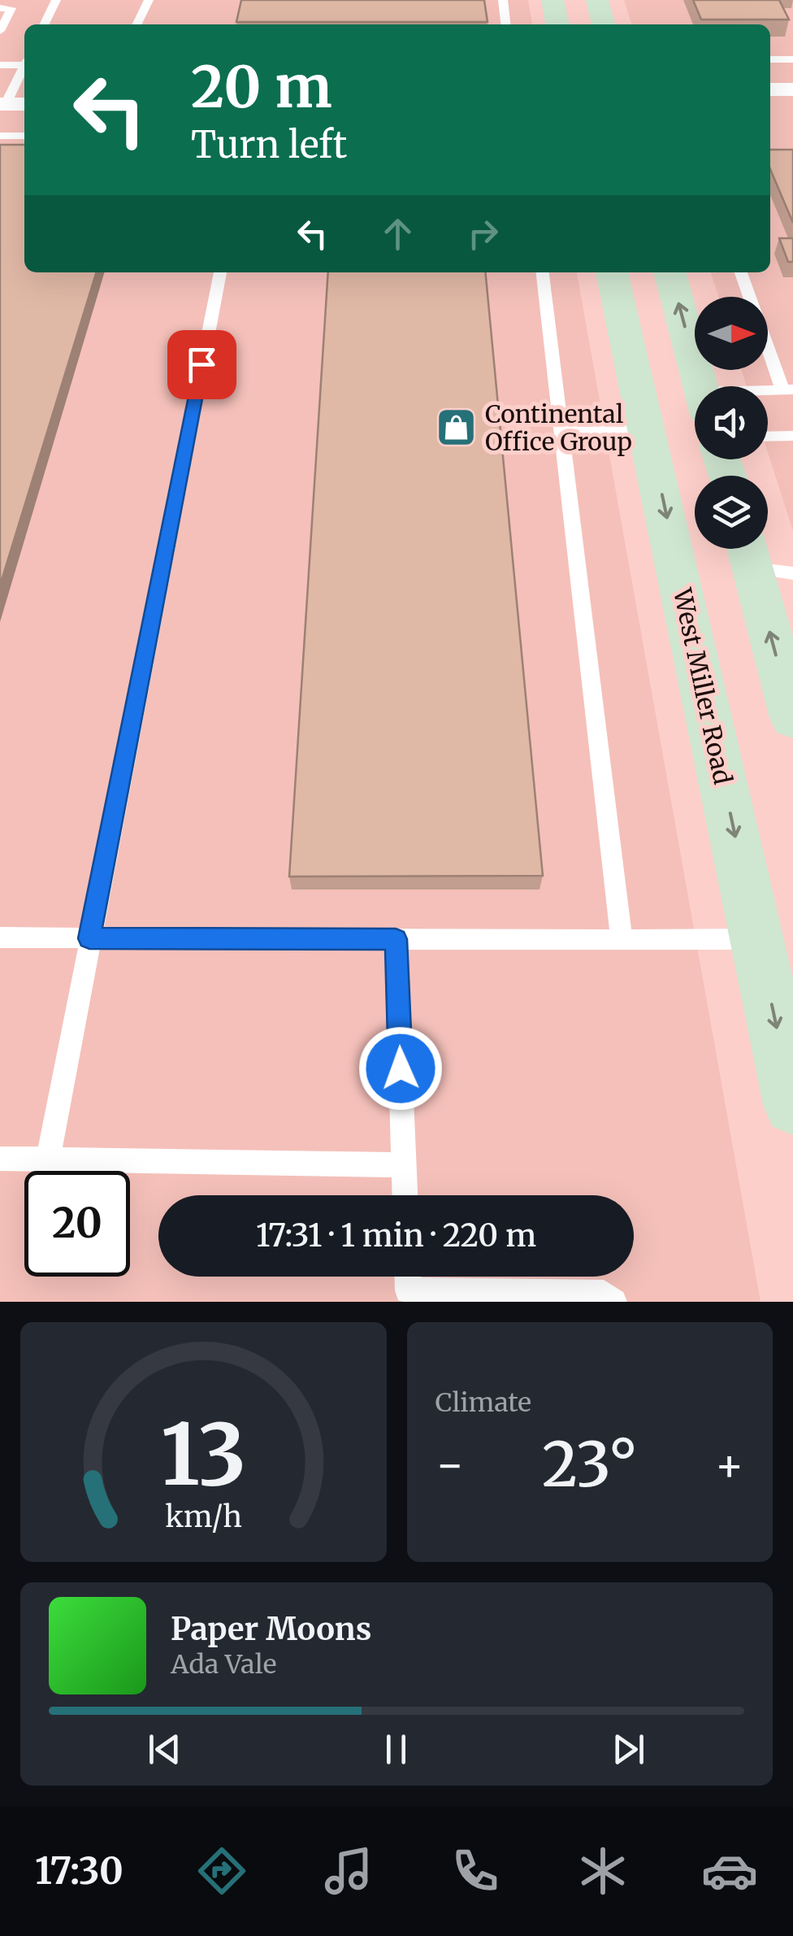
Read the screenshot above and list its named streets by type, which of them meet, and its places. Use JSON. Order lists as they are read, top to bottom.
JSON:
{
  "streets": {
    "main road": ["West Miller Road"]
  },
  "one_way": ["West Miller Road"],
  "places": {
    "shop": ["Continental Office Group"]
  },
  "north": "right",
  "page": {
    "turn": ["20 m", "Turn left"],
    "limit": "20",
    "trip": "17:31 · 1 min · 220 m",
    "tile": "Climate",
    "heat": ["−", "23°", "+"],
    "song": ["Paper Moons", "Ada Vale"],
    "tabs": "17:30",
    "gauge": ["13", "km/h"]
  }
}
